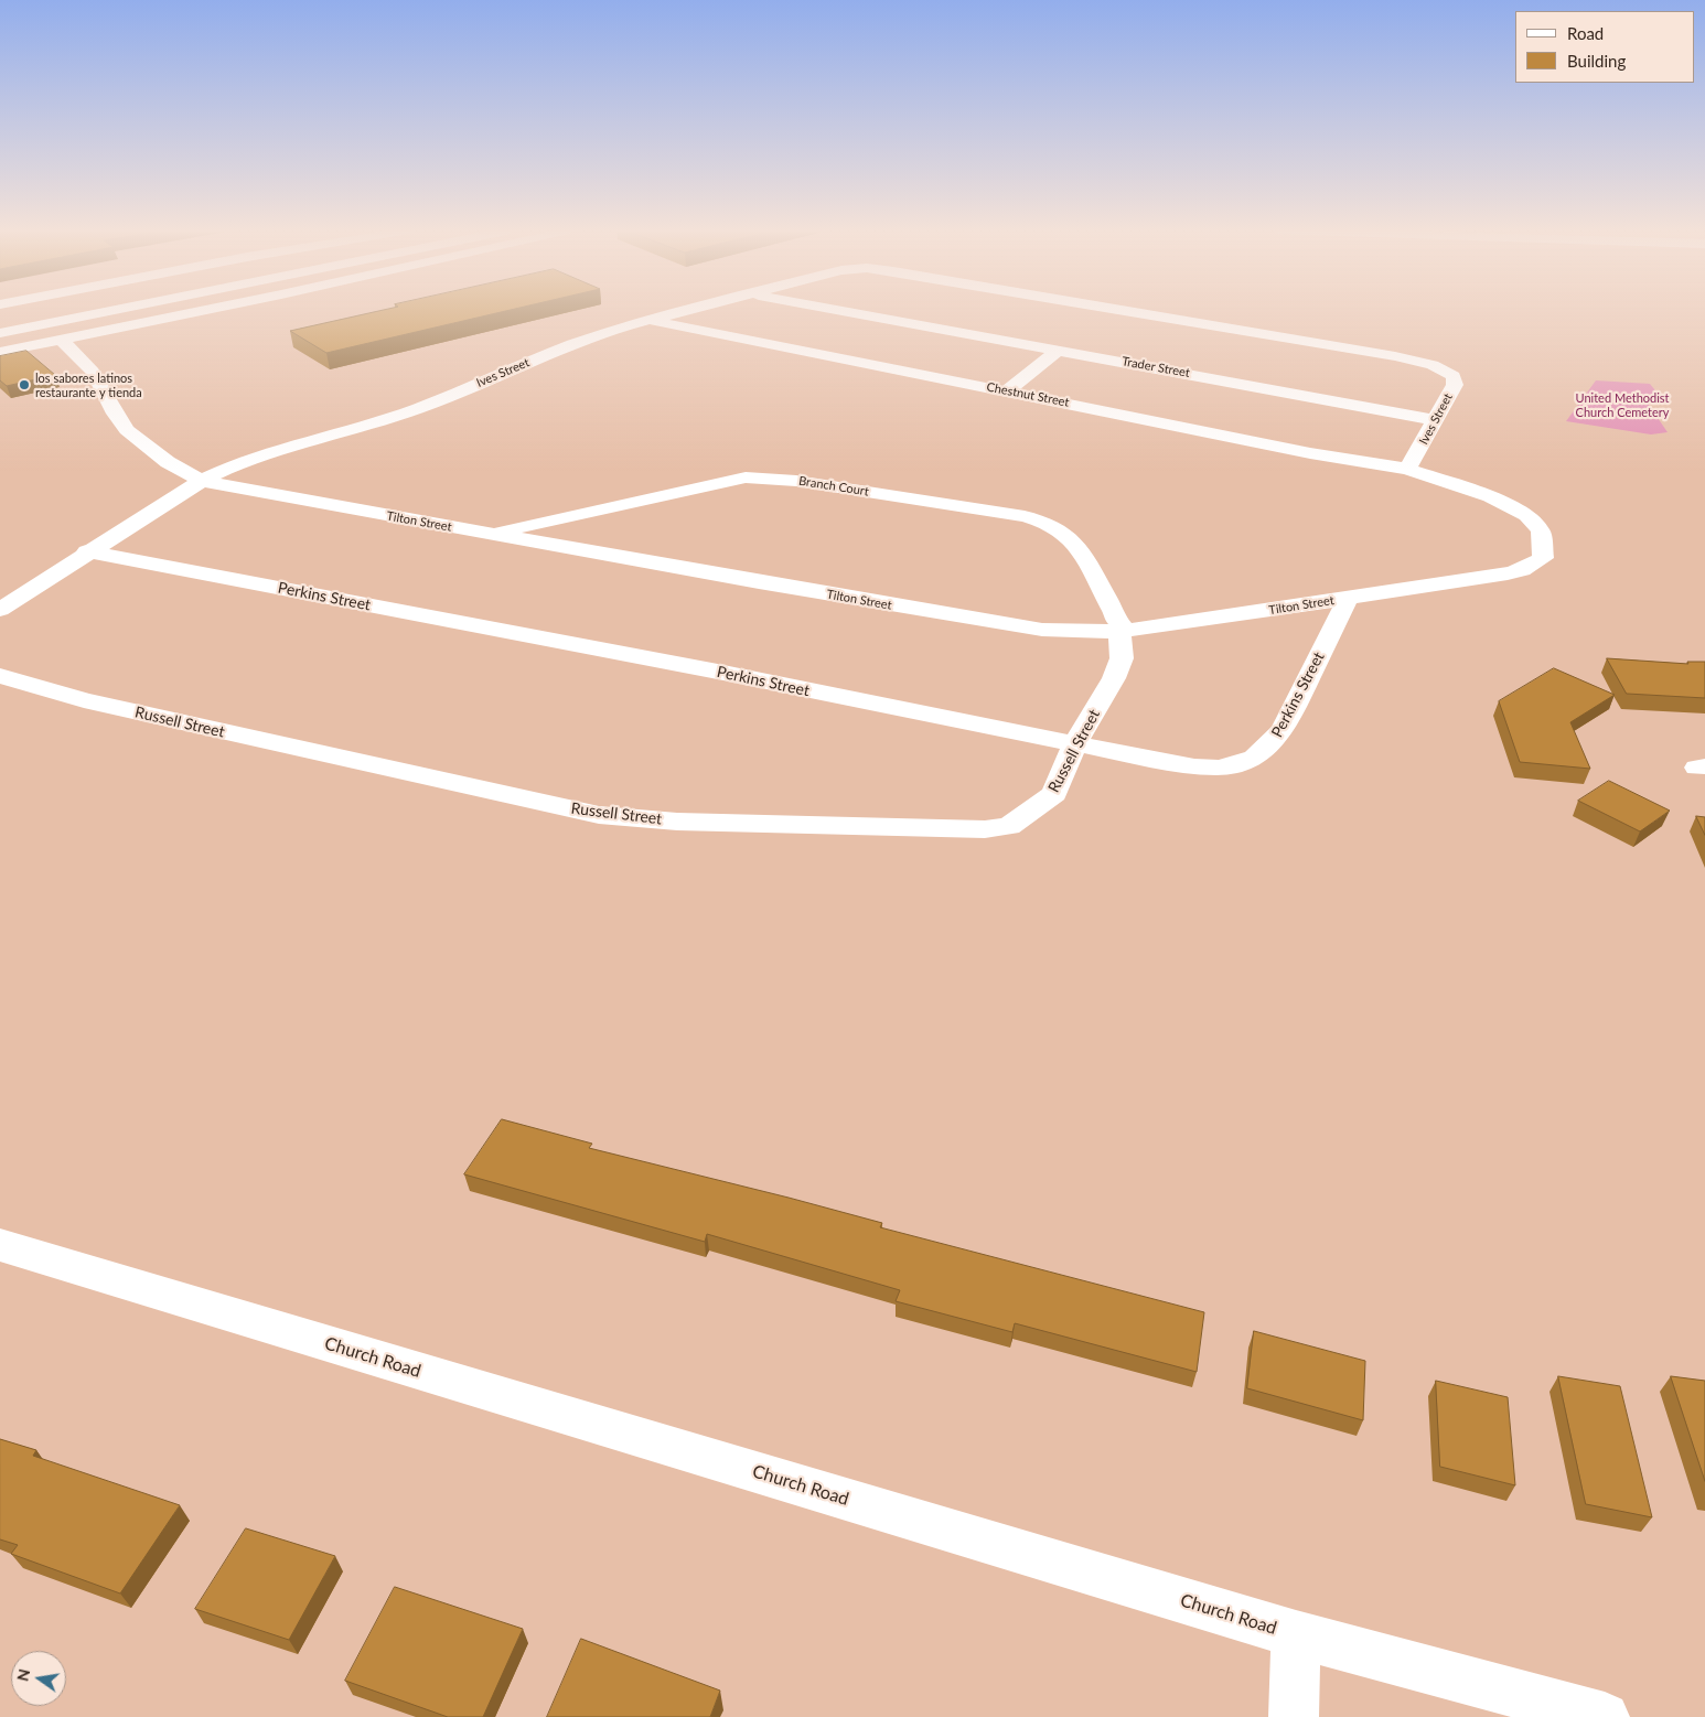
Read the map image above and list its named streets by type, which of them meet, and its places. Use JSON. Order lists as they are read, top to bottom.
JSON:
{
  "streets": {
    "street": [
      "Trader Street",
      "Ives Street",
      "Chestnut Street",
      "Branch Court",
      "Tilton Street",
      "Perkins Street",
      "Russell Street",
      "Church Road"
    ]
  },
  "crossings": [
    ["Trader Street", "Ives Street"],
    ["Ives Street", "Chestnut Street"],
    ["Ives Street", "Tilton Street"],
    ["Ives Street", "Perkins Street"],
    ["Chestnut Street", "Tilton Street"],
    ["Branch Court", "Tilton Street"],
    ["Branch Court", "Russell Street"],
    ["Tilton Street", "Perkins Street"],
    ["Tilton Street", "Russell Street"],
    ["Perkins Street", "Russell Street"]
  ],
  "parks": ["United Methodist Church Cemetery"],
  "places": ["los sabores latinos restaurante y tienda"],
  "legend": ["Road", "Building"],
  "north": "left"
}
